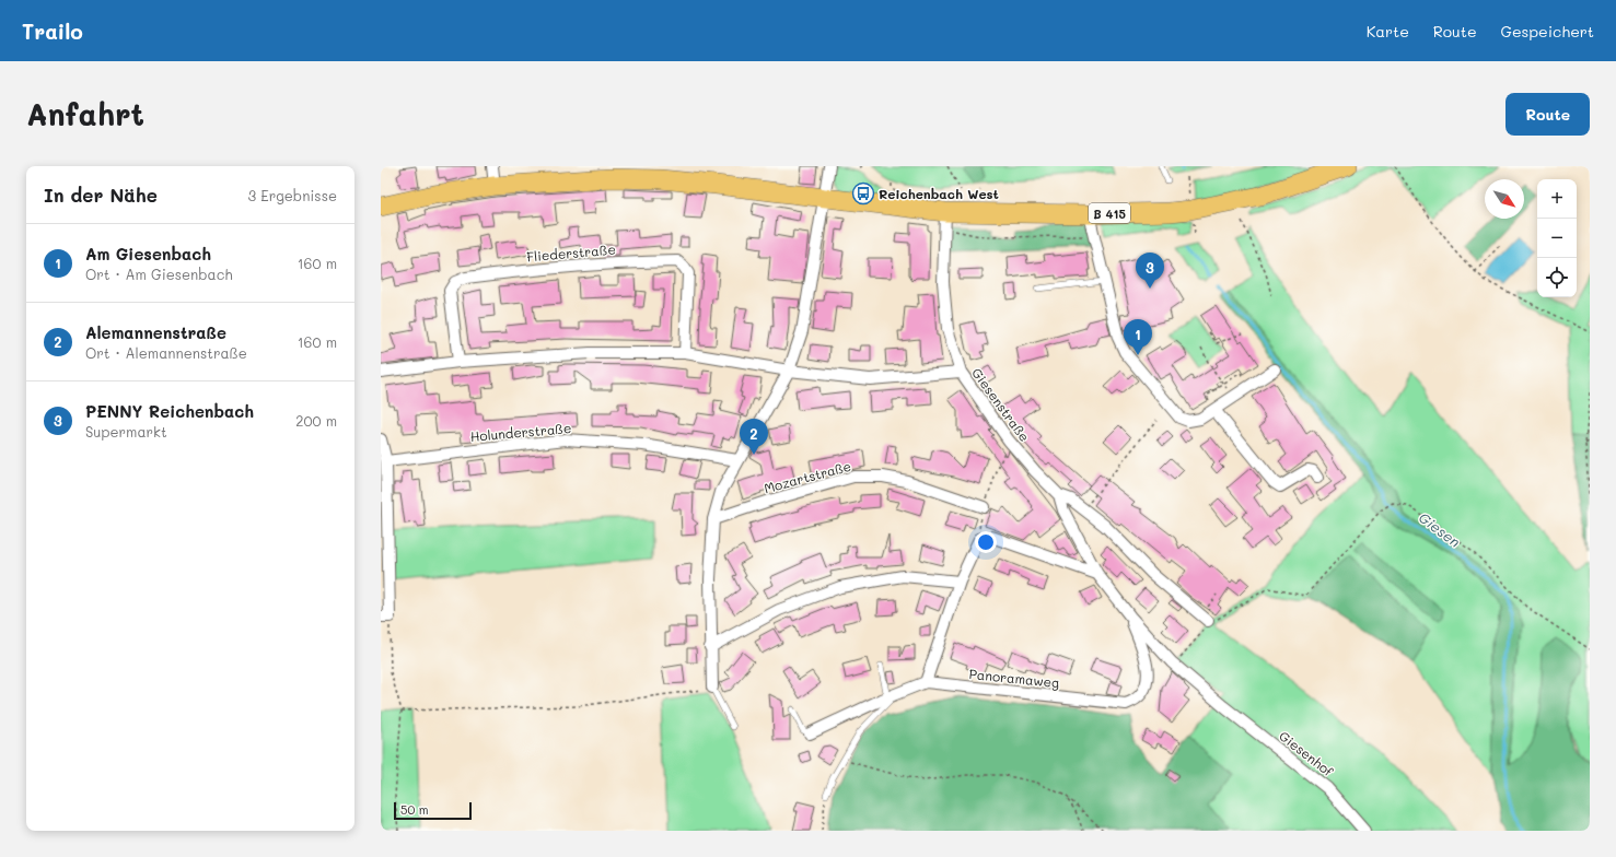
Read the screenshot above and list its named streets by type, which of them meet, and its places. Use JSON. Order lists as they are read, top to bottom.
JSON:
{
  "streets": {
    "main road": ["B 415"],
    "street": [
      "Fliederstraße",
      "Giesenstraße",
      "Holunderstraße",
      "Mozartstraße",
      "Panoramaweg",
      "Giesenhof"
    ]
  },
  "crossings": [
    ["B 415", "Giesenstraße"],
    ["Giesenstraße", "Panoramaweg"],
    ["Giesenstraße", "Giesenhof"]
  ],
  "water": ["Giesen"],
  "places": {
    "bus stop": ["Reichenbach West"]
  },
  "scale_bar": "50 m",
  "north": "bottom right",
  "page": {
    "header": "Trailo",
    "nav": ["Karte", "Route", "Gespeichert"],
    "buttons": "Route",
    "title": "Anfahrt",
    "heading": ["In der Nähe", "3 Ergebnisse"],
    "map_buttons": ["+", "−"],
    "list": [
      {
        "mark": "1",
        "name": "Am Giesenbach",
        "note": "Ort · Am Giesenbach",
        "value": "160 m"
      },
      {
        "mark": "2",
        "name": "Alemannenstraße",
        "note": "Ort · Alemannenstraße",
        "value": "160 m"
      },
      {
        "mark": "3",
        "name": "PENNY Reichenbach",
        "note": "Supermarkt",
        "value": "200 m"
      }
    ],
    "pins": ["3", "1", "2"],
    "scale": "50 m"
  }
}
